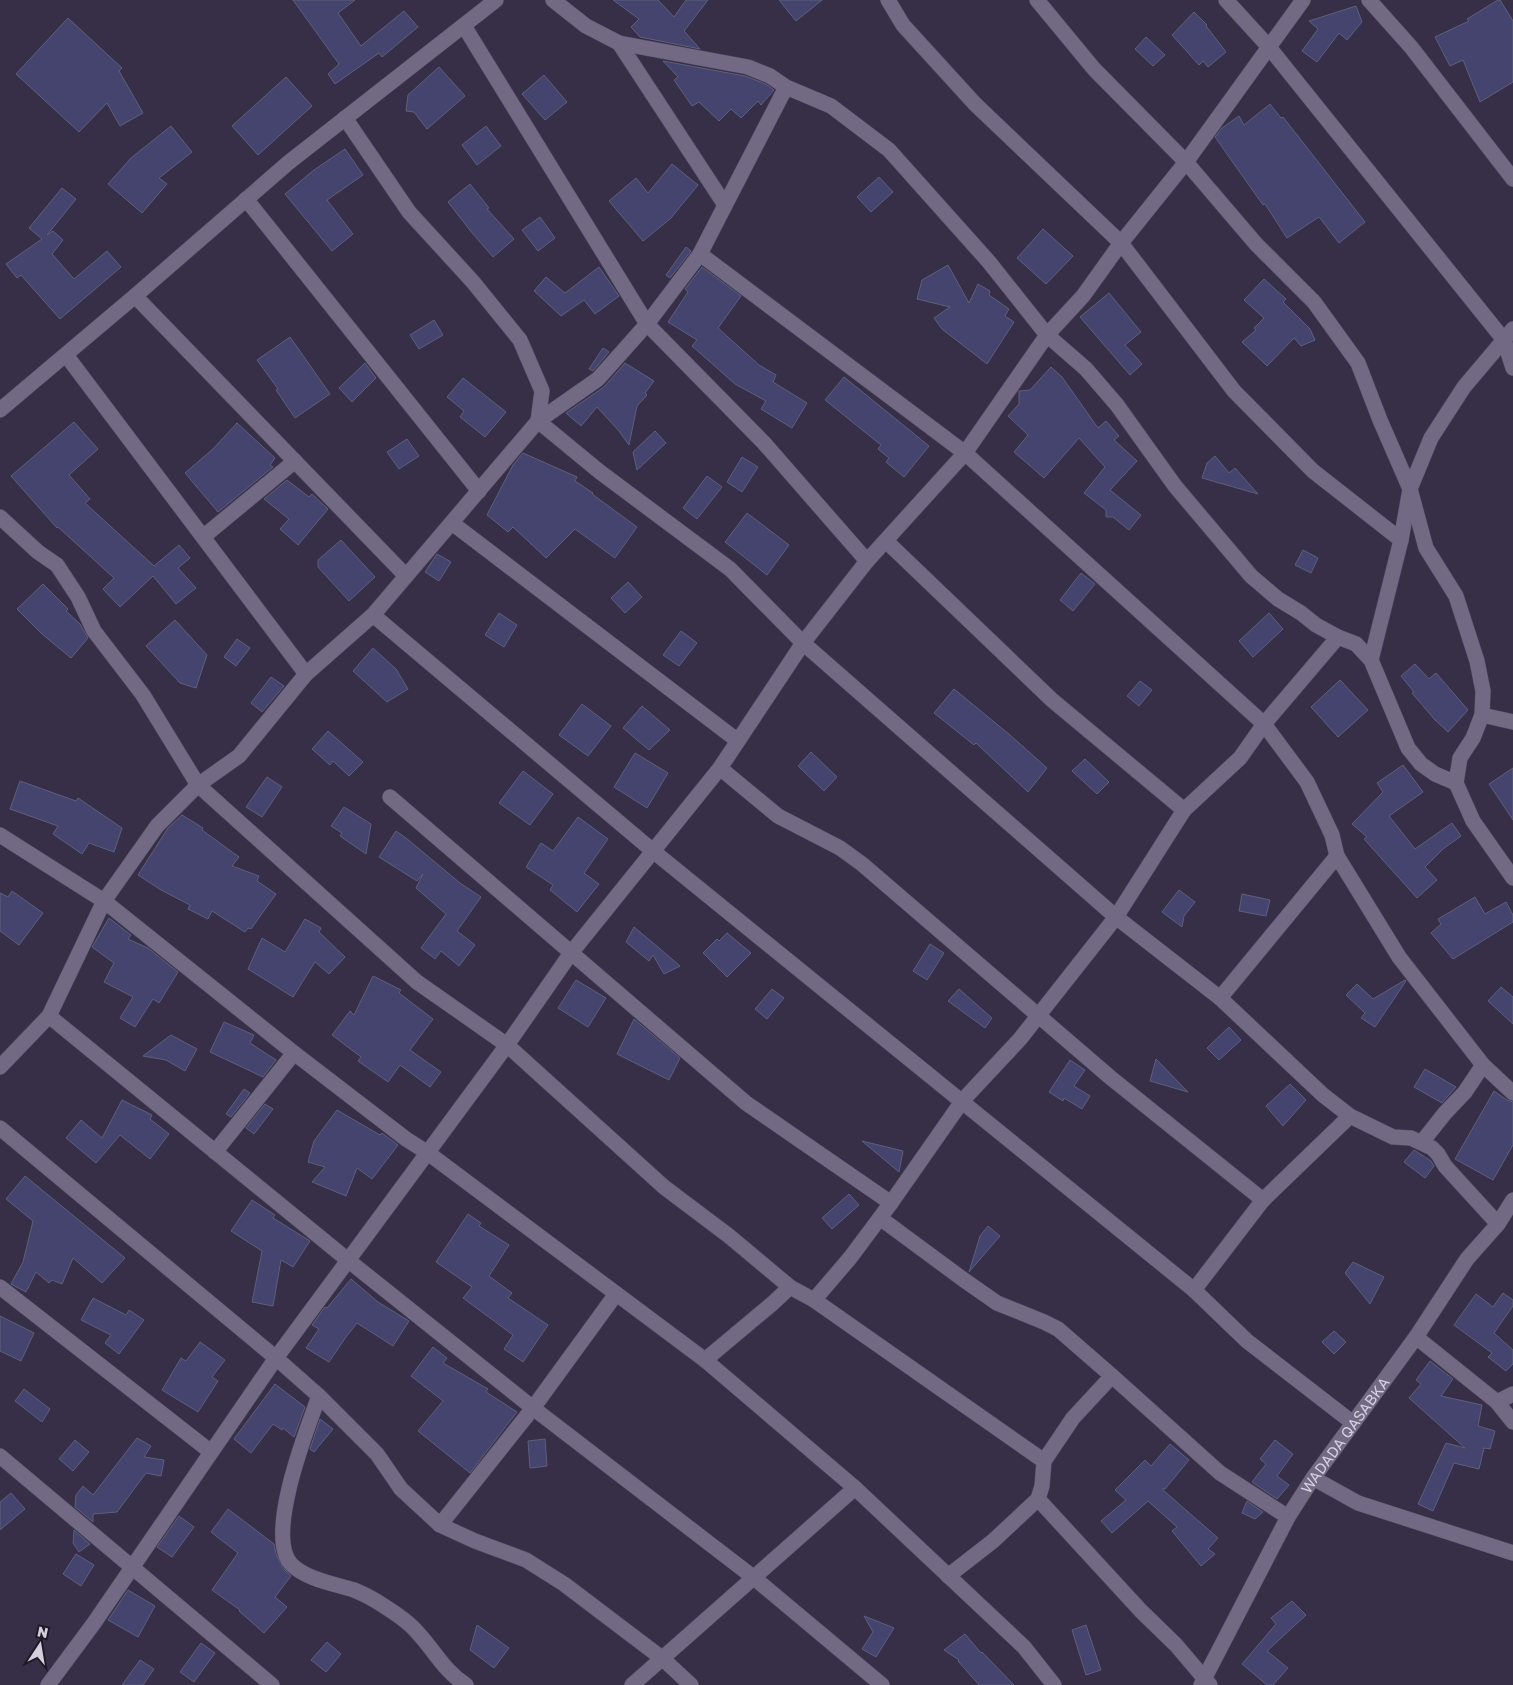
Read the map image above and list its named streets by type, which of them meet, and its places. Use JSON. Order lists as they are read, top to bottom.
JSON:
{
  "streets": {
    "street": ["WADADA QASABKA"]
  },
  "north": "top"
}
